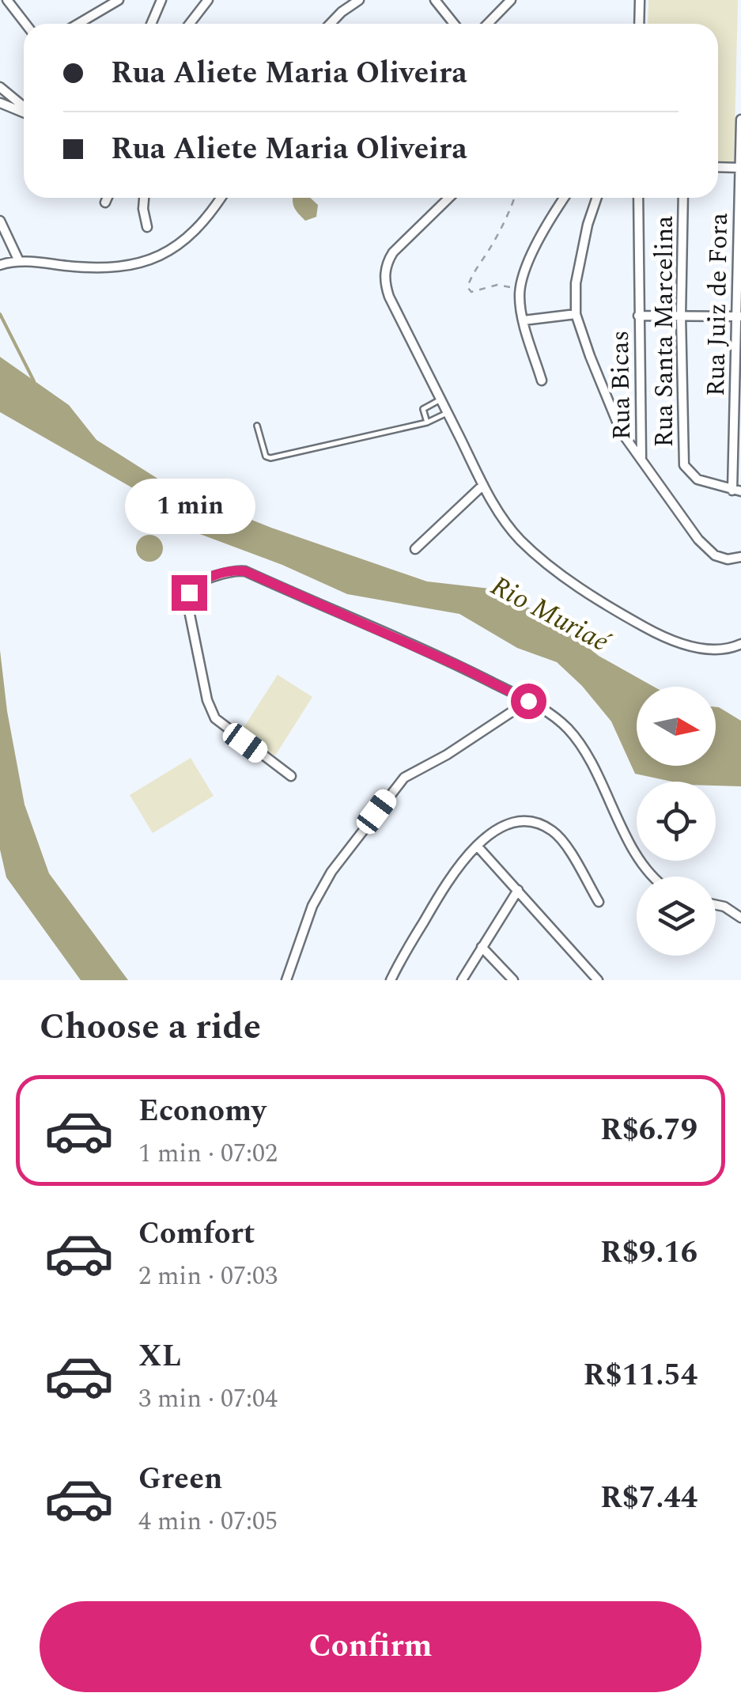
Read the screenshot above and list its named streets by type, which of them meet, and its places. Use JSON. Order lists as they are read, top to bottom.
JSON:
{
  "streets": {
    "street": ["Rua Juiz de Fora", "Rua Santa Marcelina", "Rua Bicas"]
  },
  "crossings": [
    ["Rua Juiz de Fora", "Rua Santa Marcelina"]
  ],
  "water": ["Rio Muriaé"],
  "north": "right",
  "page": {
    "banner": ["Rua Aliete Maria Oliveira", "Rua Aliete Maria Oliveira"],
    "bubble": "1 min",
    "heading": "Choose a ride",
    "list": [
      {
        "name": "Economy",
        "note": "1 min · 07:02",
        "value": "R$6.79"
      },
      {
        "name": "Comfort",
        "note": "2 min · 07:03",
        "value": "R$9.16"
      },
      {
        "name": "XL",
        "note": "3 min · 07:04",
        "value": "R$11.54"
      },
      {
        "name": "Green",
        "note": "4 min · 07:05",
        "value": "R$7.44"
      }
    ],
    "buttons": "Confirm"
  }
}
